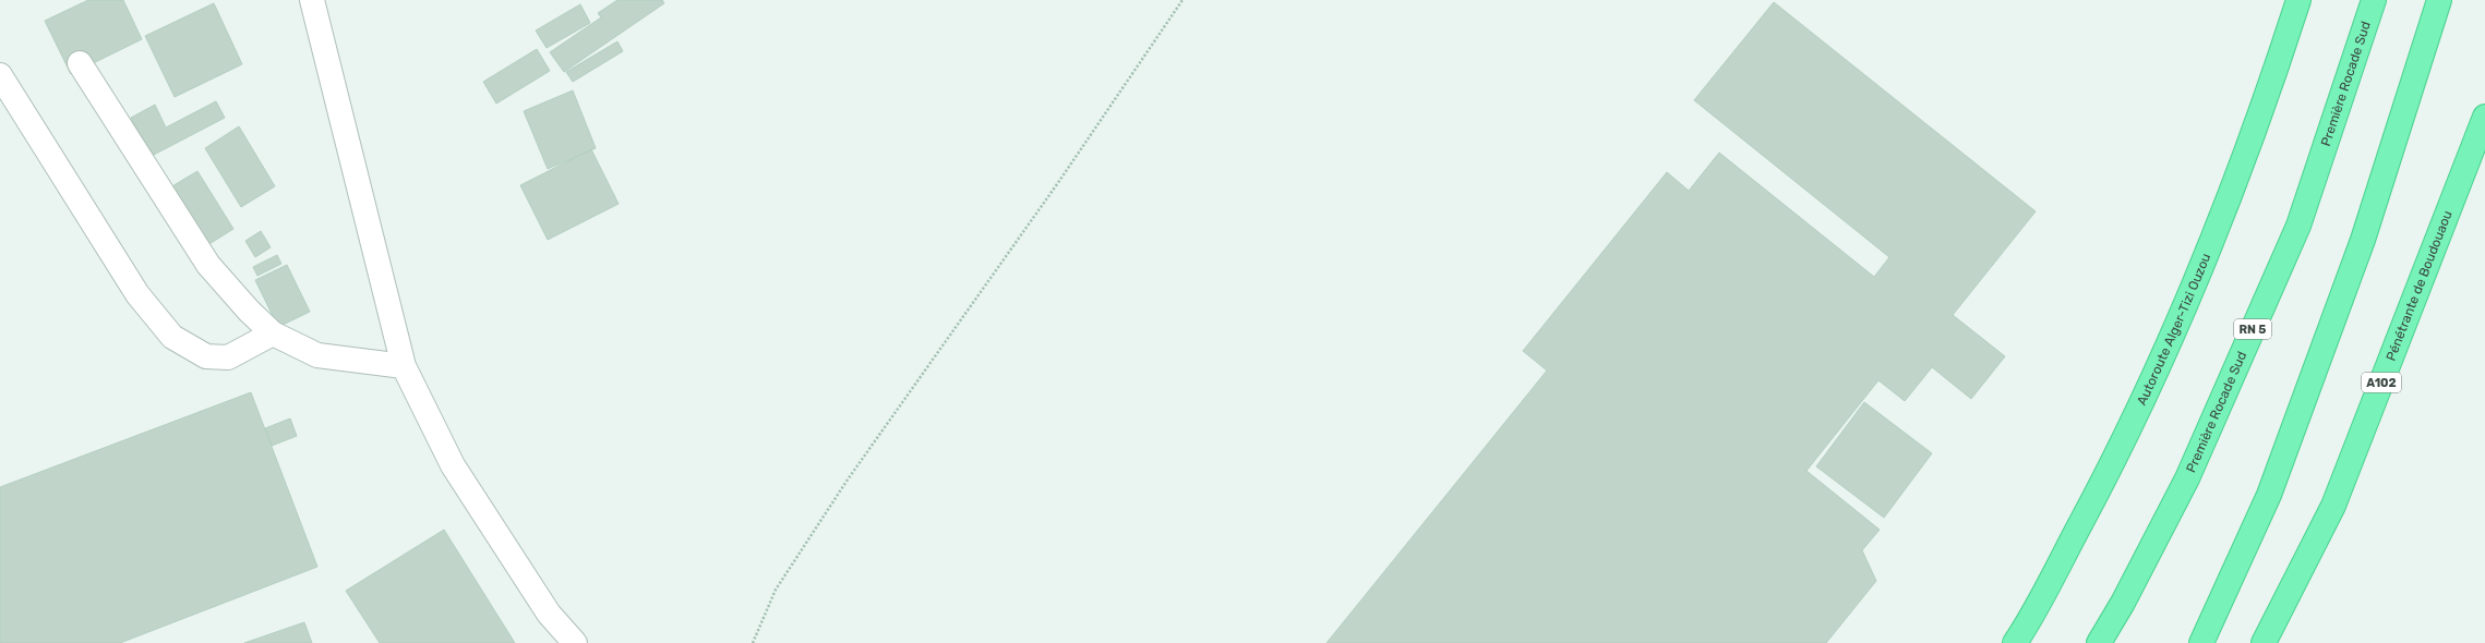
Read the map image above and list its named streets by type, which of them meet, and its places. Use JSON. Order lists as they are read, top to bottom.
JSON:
{
  "streets": {
    "highway": [
      "Première Rocade Sud",
      "Pénétrante de Boudouaou",
      "Autoroute Alger-Tizi Ouzou",
      "RN 5",
      "A102"
    ]
  }
}
